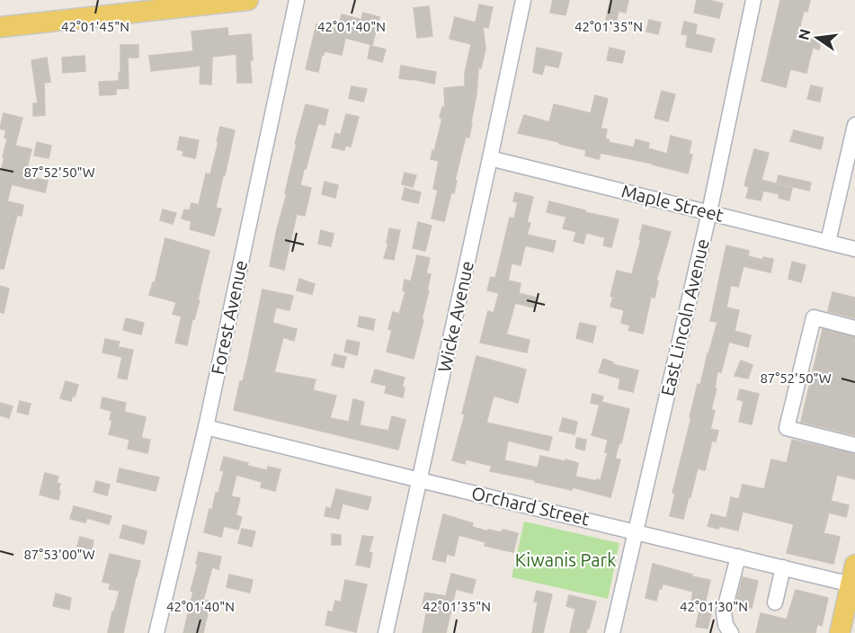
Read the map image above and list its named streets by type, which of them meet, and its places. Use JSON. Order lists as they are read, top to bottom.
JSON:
{
  "streets": {
    "street": [
      "Maple Street",
      "Wicke Avenue",
      "Forest Avenue",
      "East Lincoln Avenue",
      "Orchard Street"
    ]
  },
  "crossings": [
    ["Maple Street", "Wicke Avenue"],
    ["Maple Street", "East Lincoln Avenue"],
    ["Wicke Avenue", "Orchard Street"],
    ["Forest Avenue", "Orchard Street"],
    ["East Lincoln Avenue", "Orchard Street"]
  ],
  "parks": ["Kiwanis Park"],
  "north": "left",
  "coordinates": [
    "42°01'45\"N",
    "42°01'40\"N",
    "42°01'35\"N",
    "87°52'50\"W",
    "87°53'00\"W",
    "42°01'30\"N"
  ]
}
